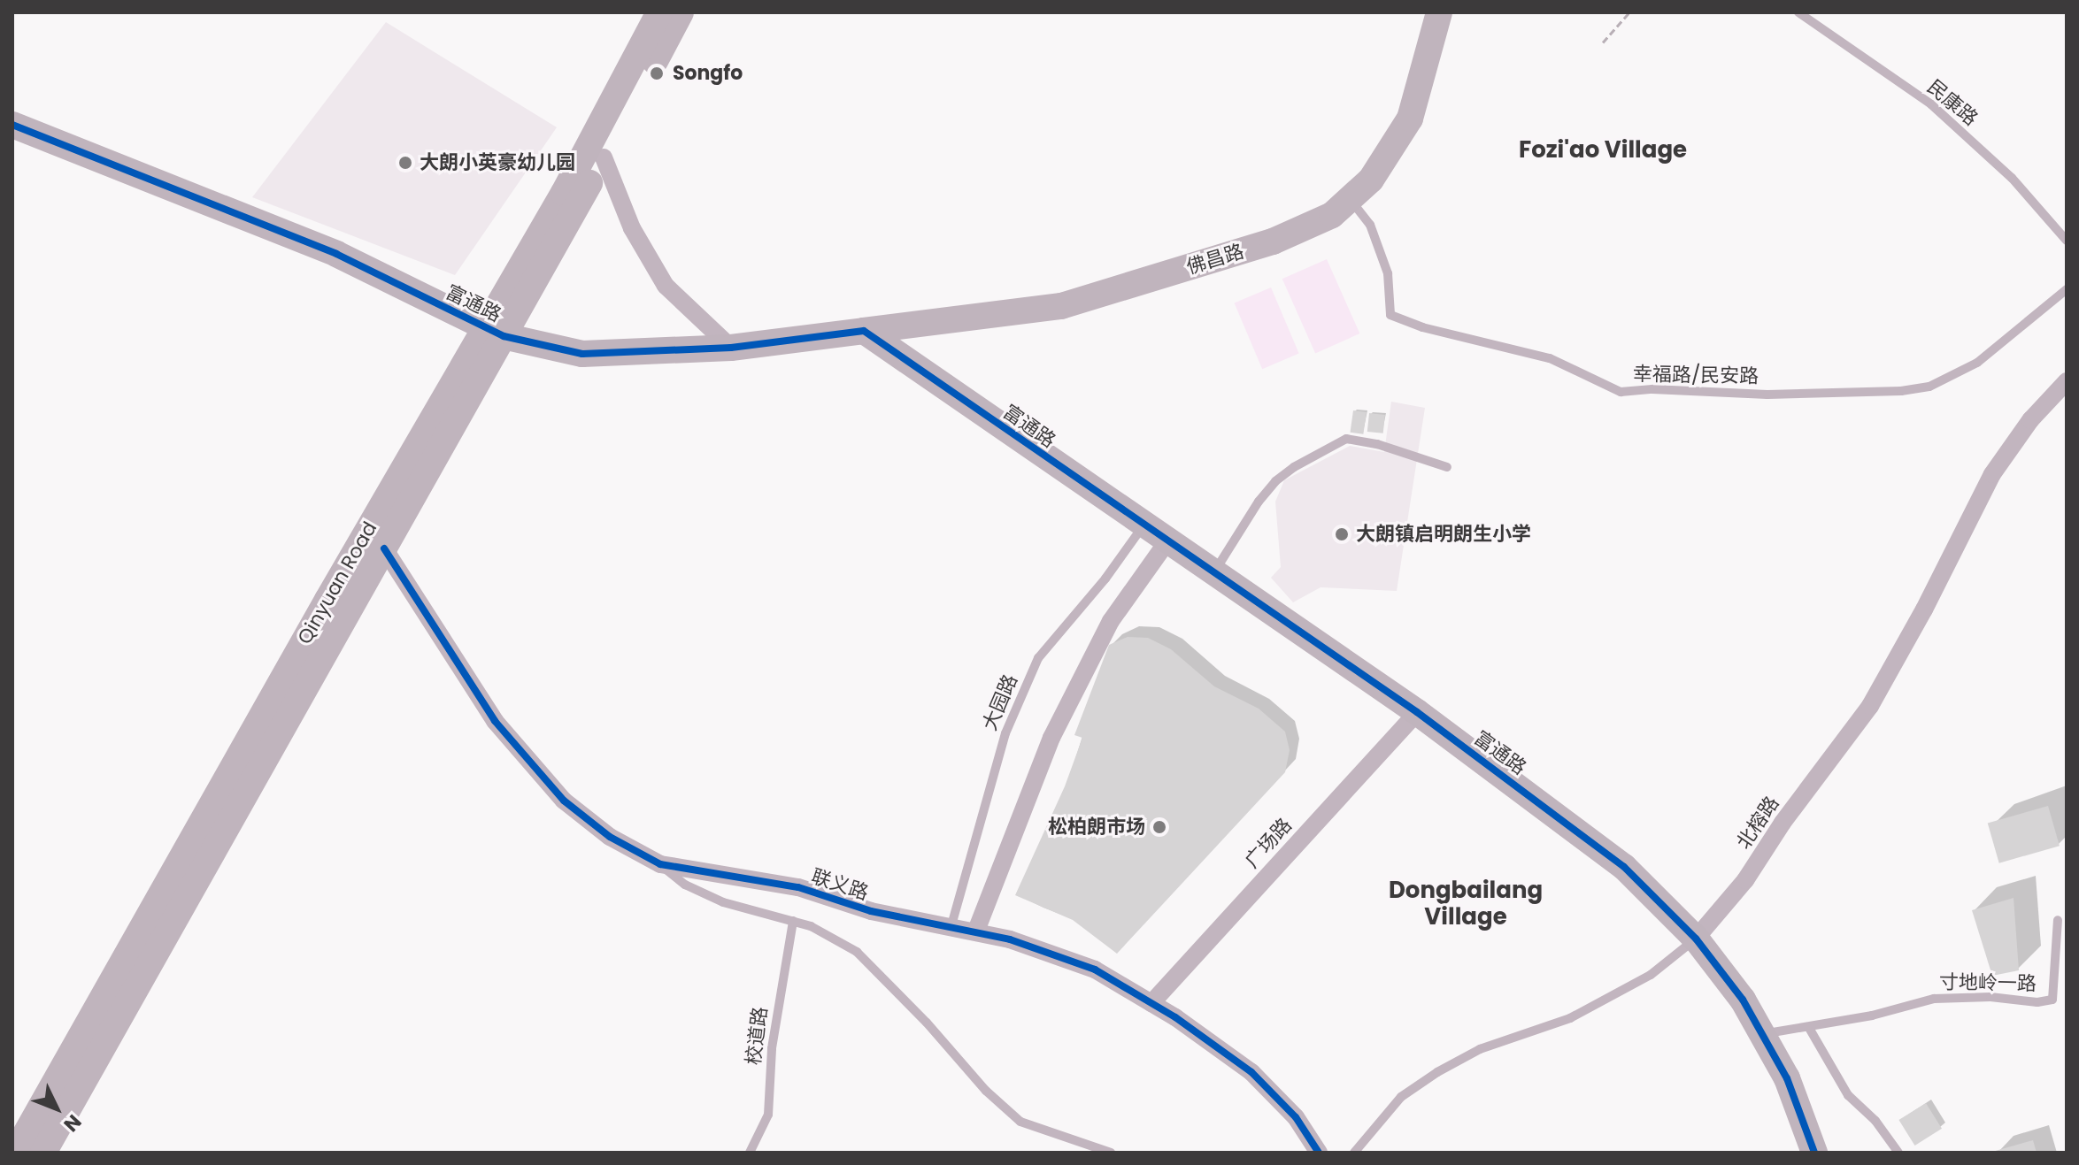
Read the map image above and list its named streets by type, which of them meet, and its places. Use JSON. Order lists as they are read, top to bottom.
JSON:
{
  "streets": {
    "street": [
      "佛昌路",
      "富通路",
      "Qinyuan Road",
      "北榕路",
      "广场路",
      "联义路"
    ],
    "lane": [
      "民康路",
      "幸福路/民安路",
      "大园路",
      "寸地岭一路",
      "校道路"
    ]
  },
  "crossings": [
    ["佛昌路", "富通路"],
    ["佛昌路", "幸福路/民安路"],
    ["富通路", "Qinyuan Road"],
    ["富通路", "大园路"],
    ["富通路", "北榕路"],
    ["富通路", "广场路"],
    ["富通路", "寸地岭一路"],
    ["Qinyuan Road", "联义路"],
    ["大园路", "联义路"],
    ["广场路", "联义路"]
  ],
  "districts": ["Fozi'ao Village", "Dongbailang Village"],
  "places": [
    "Songfo",
    "大朗小英豪幼儿园",
    "大朗镇启明朗生小学",
    "松柏朗市场"
  ],
  "north": "bottom right"
}
